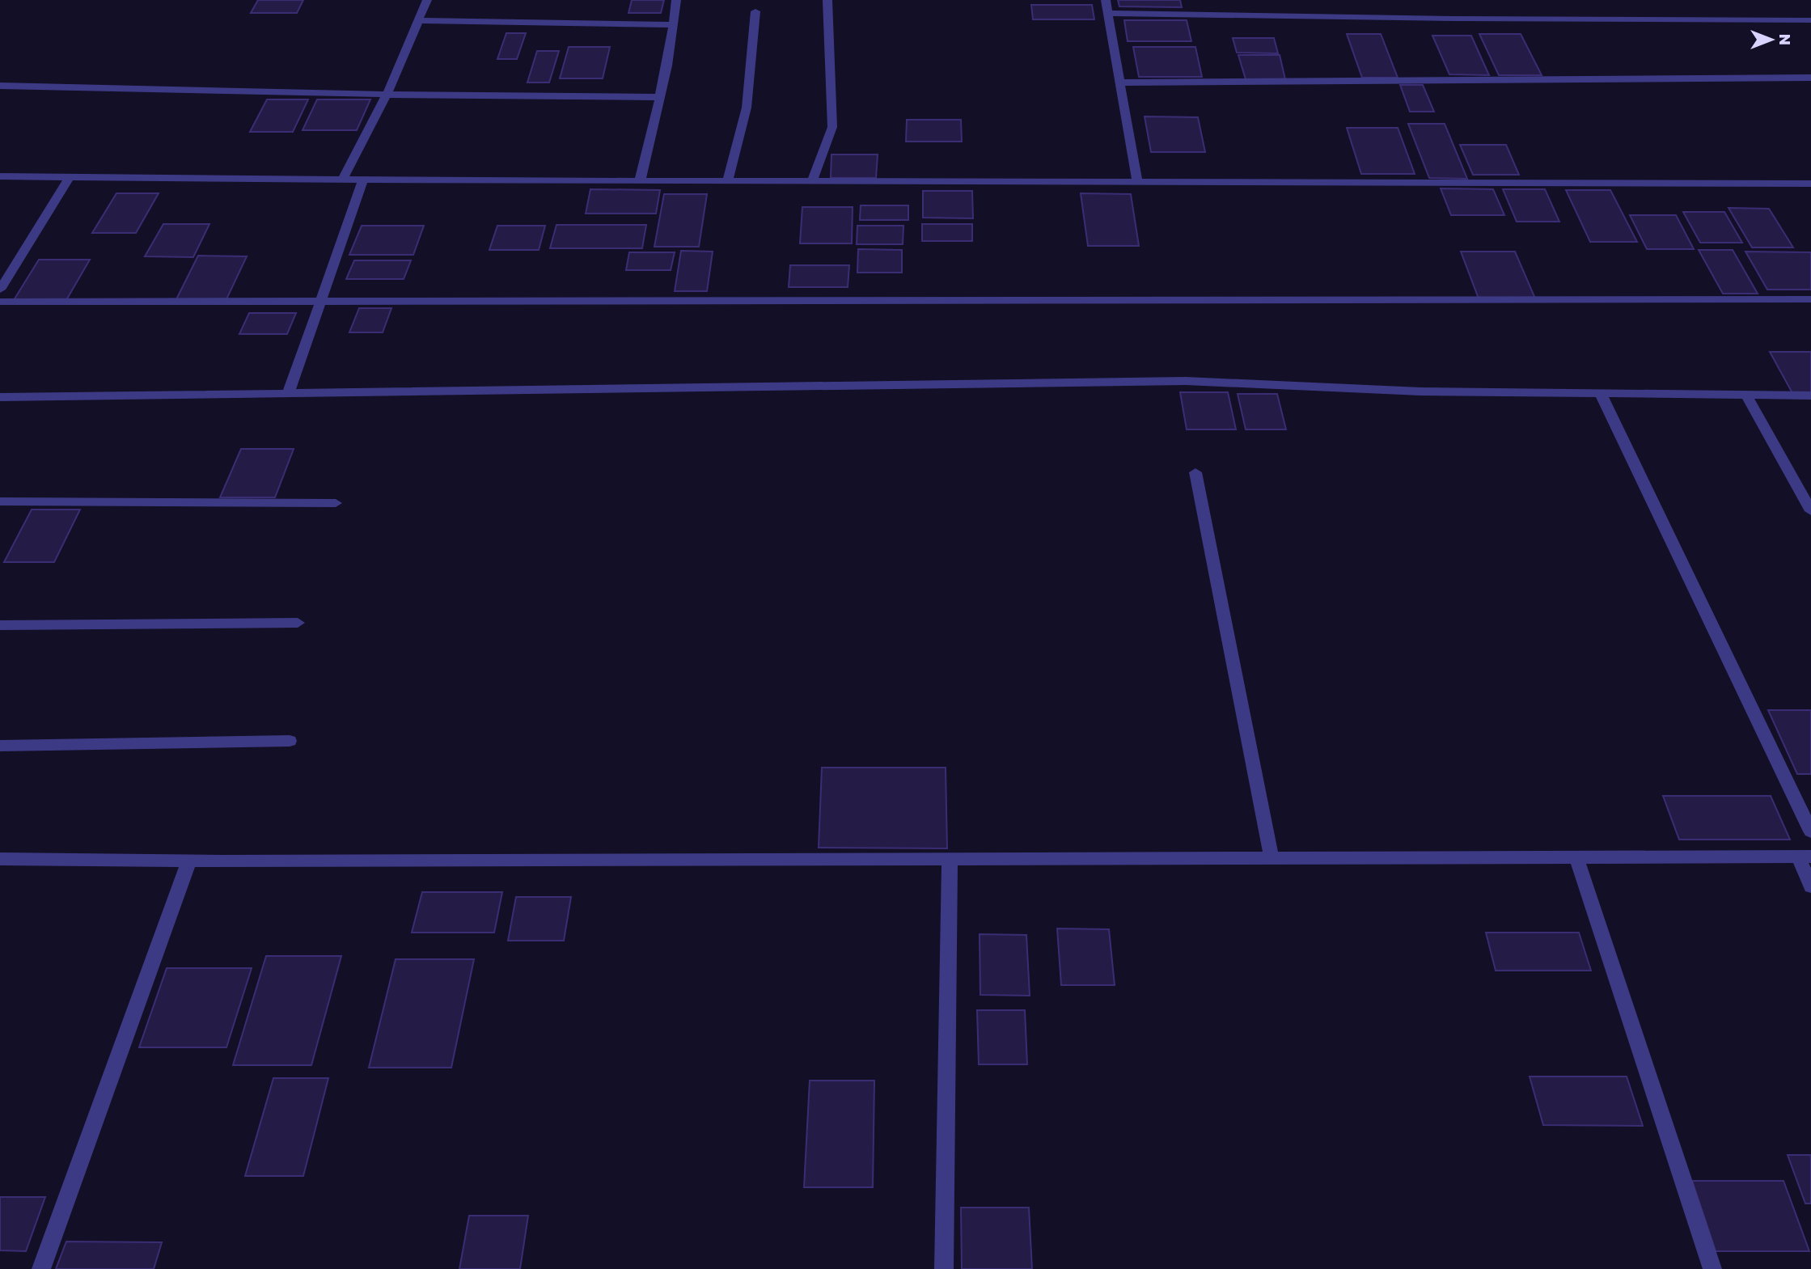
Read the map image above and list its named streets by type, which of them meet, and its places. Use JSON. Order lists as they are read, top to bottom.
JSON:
{
  "north": "right"
}
